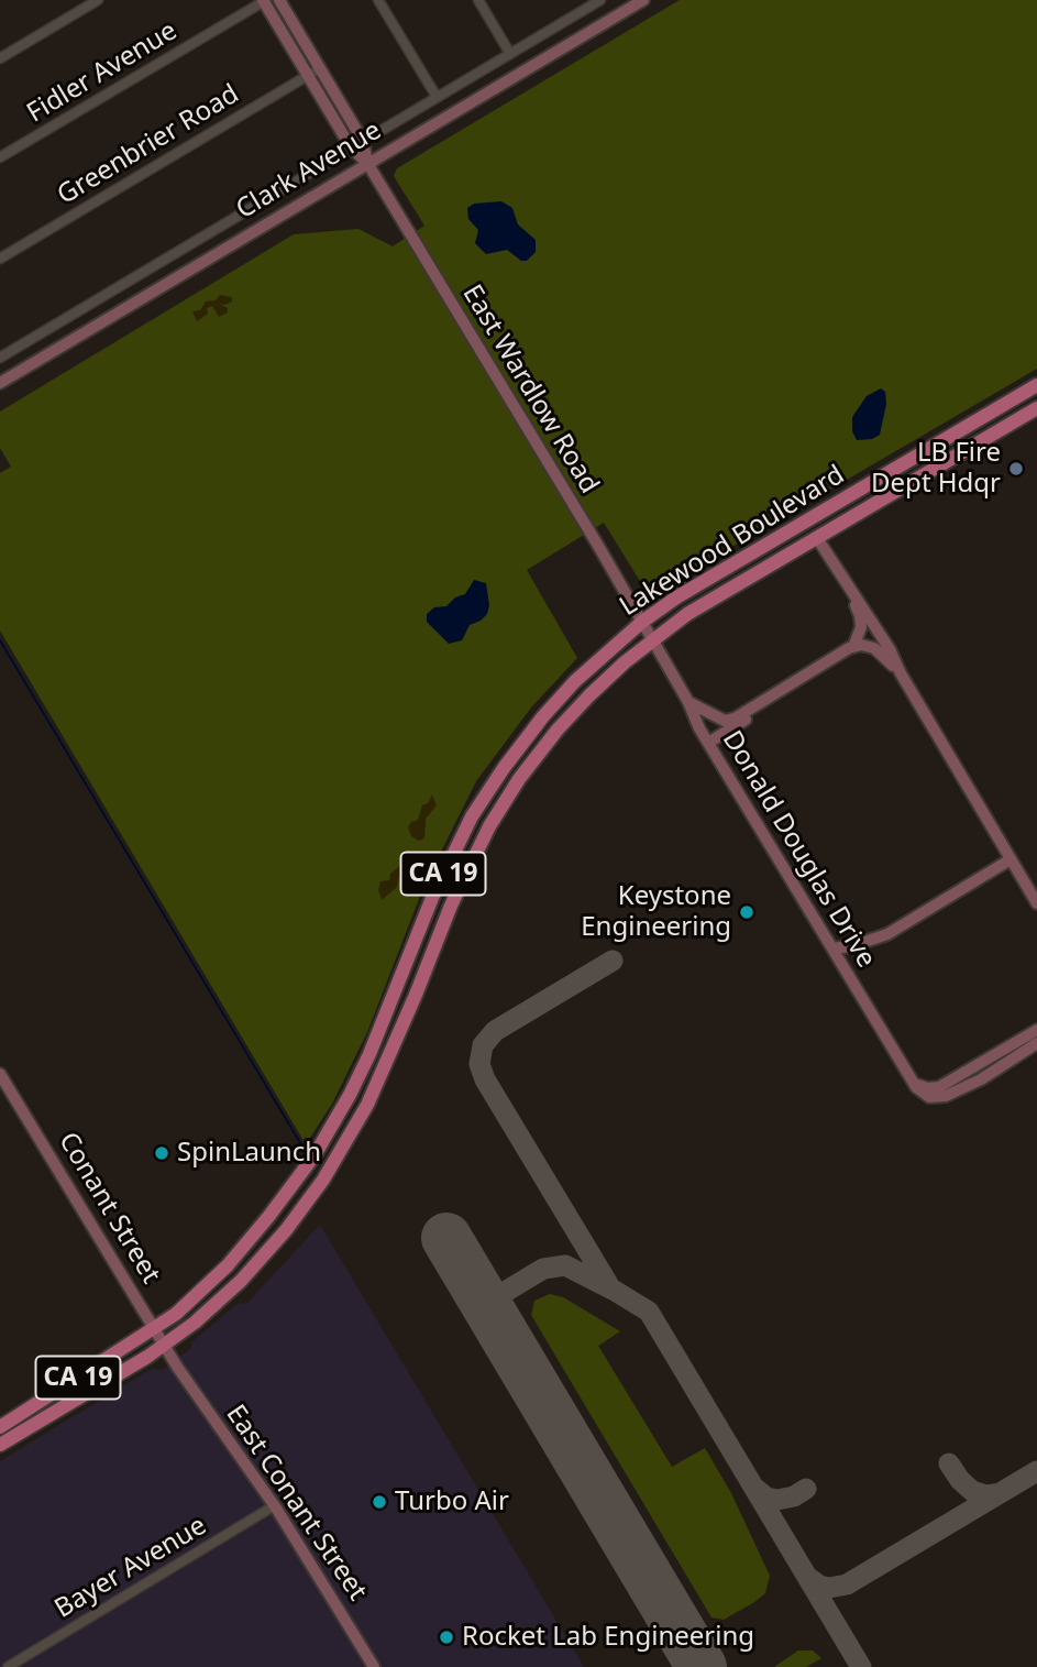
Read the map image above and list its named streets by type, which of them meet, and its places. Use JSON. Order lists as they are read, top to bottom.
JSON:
{
  "streets": {
    "main road": ["Lakewood Boulevard", "CA 19"],
    "street": [
      "Fidler Avenue",
      "Greenbrier Road",
      "Clark Avenue",
      "East Wardlow Road",
      "Donald Douglas Drive",
      "Conant Street",
      "East Conant Street",
      "Bayer Avenue"
    ]
  },
  "crossings": [
    ["Fidler Avenue", "East Wardlow Road"],
    ["Greenbrier Road", "East Wardlow Road"],
    ["Clark Avenue", "East Wardlow Road"],
    ["East Wardlow Road", "Lakewood Boulevard"],
    ["East Wardlow Road", "Donald Douglas Drive"],
    ["Lakewood Boulevard", "Donald Douglas Drive"],
    ["Lakewood Boulevard", "Conant Street"],
    ["Conant Street", "East Conant Street"],
    ["East Conant Street", "Bayer Avenue"]
  ],
  "places": [
    "LB Fire Dept Hdqr",
    "Keystone Engineering",
    "SpinLaunch",
    "Turbo Air",
    "Rocket Lab Engineering"
  ]
}
